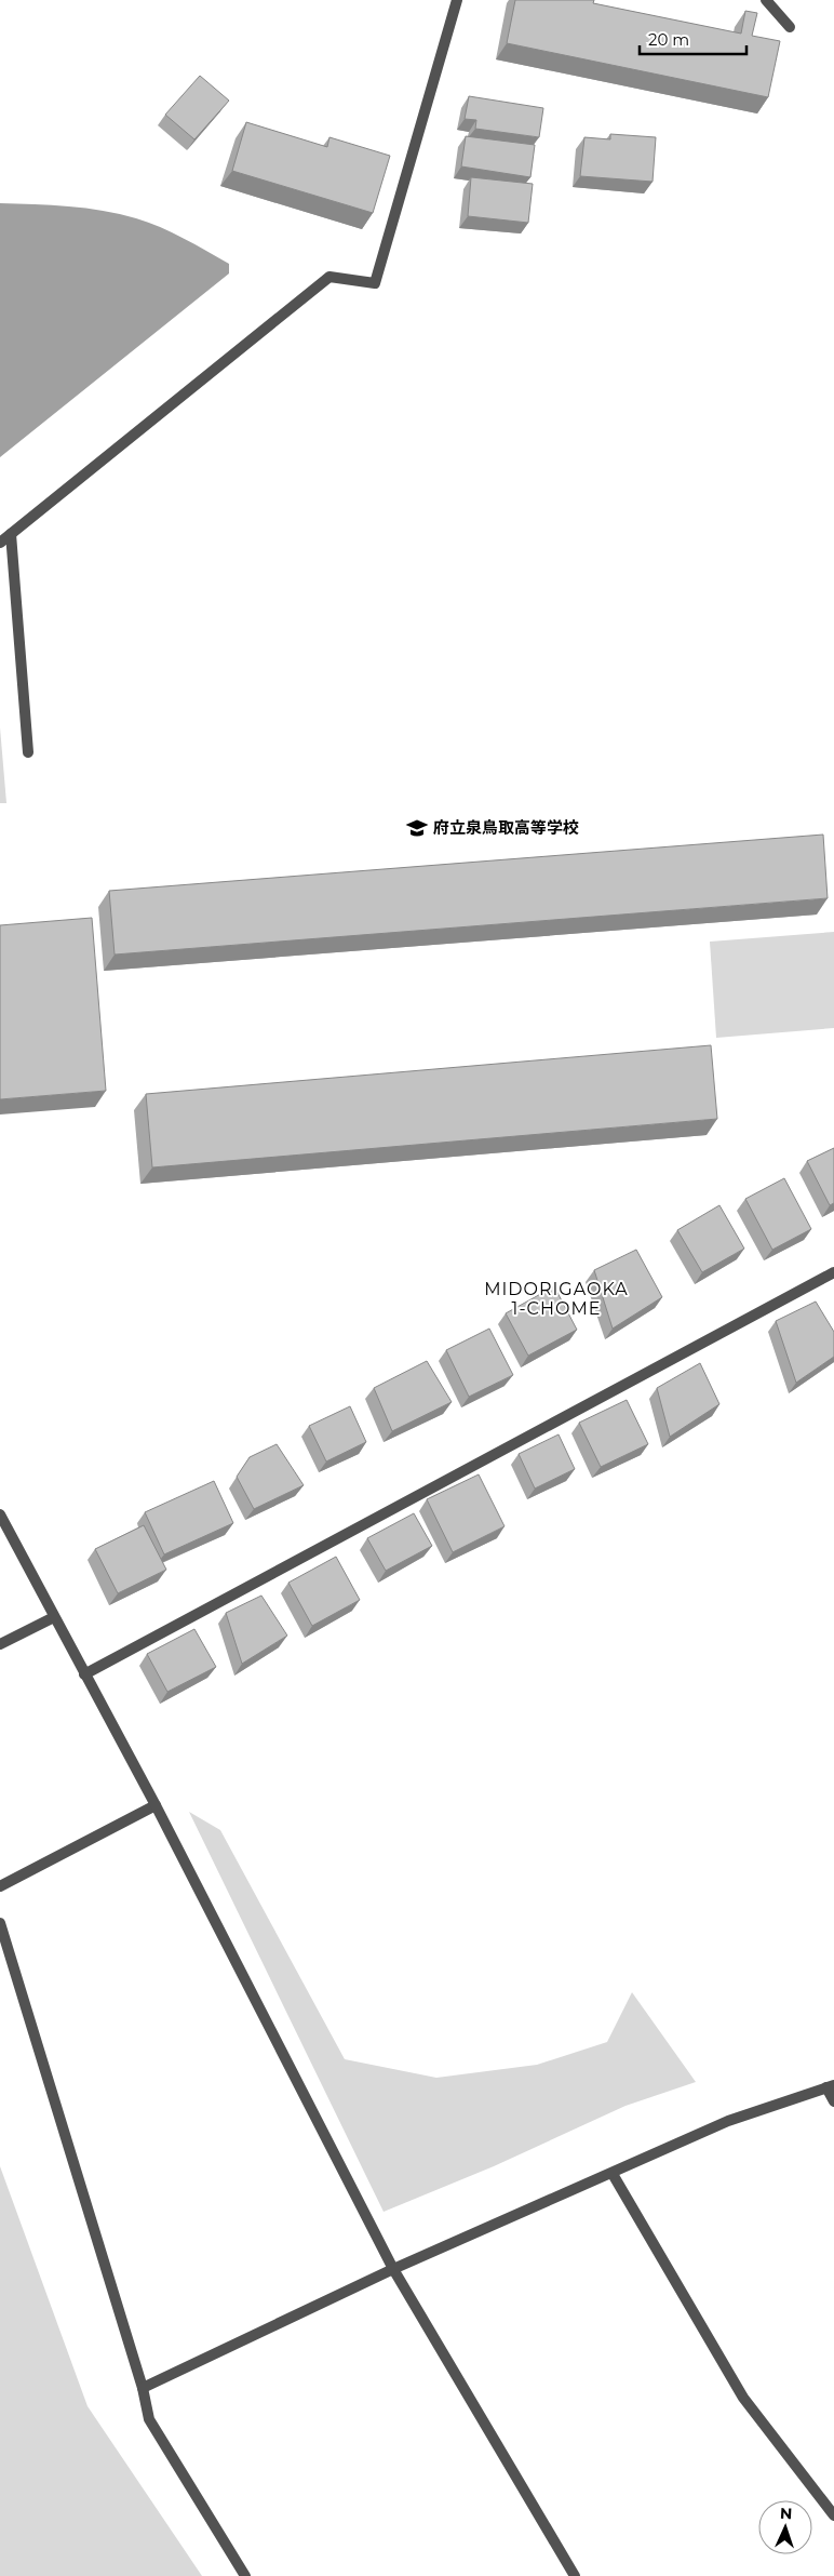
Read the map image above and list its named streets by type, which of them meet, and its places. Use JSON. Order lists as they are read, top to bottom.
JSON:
{
  "districts": ["MIDORIGAOKA 1-CHOME"],
  "places": {
    "school or university": ["府立泉鳥取高等学校"]
  },
  "scale_bar": "20 m",
  "north": "top"
}
